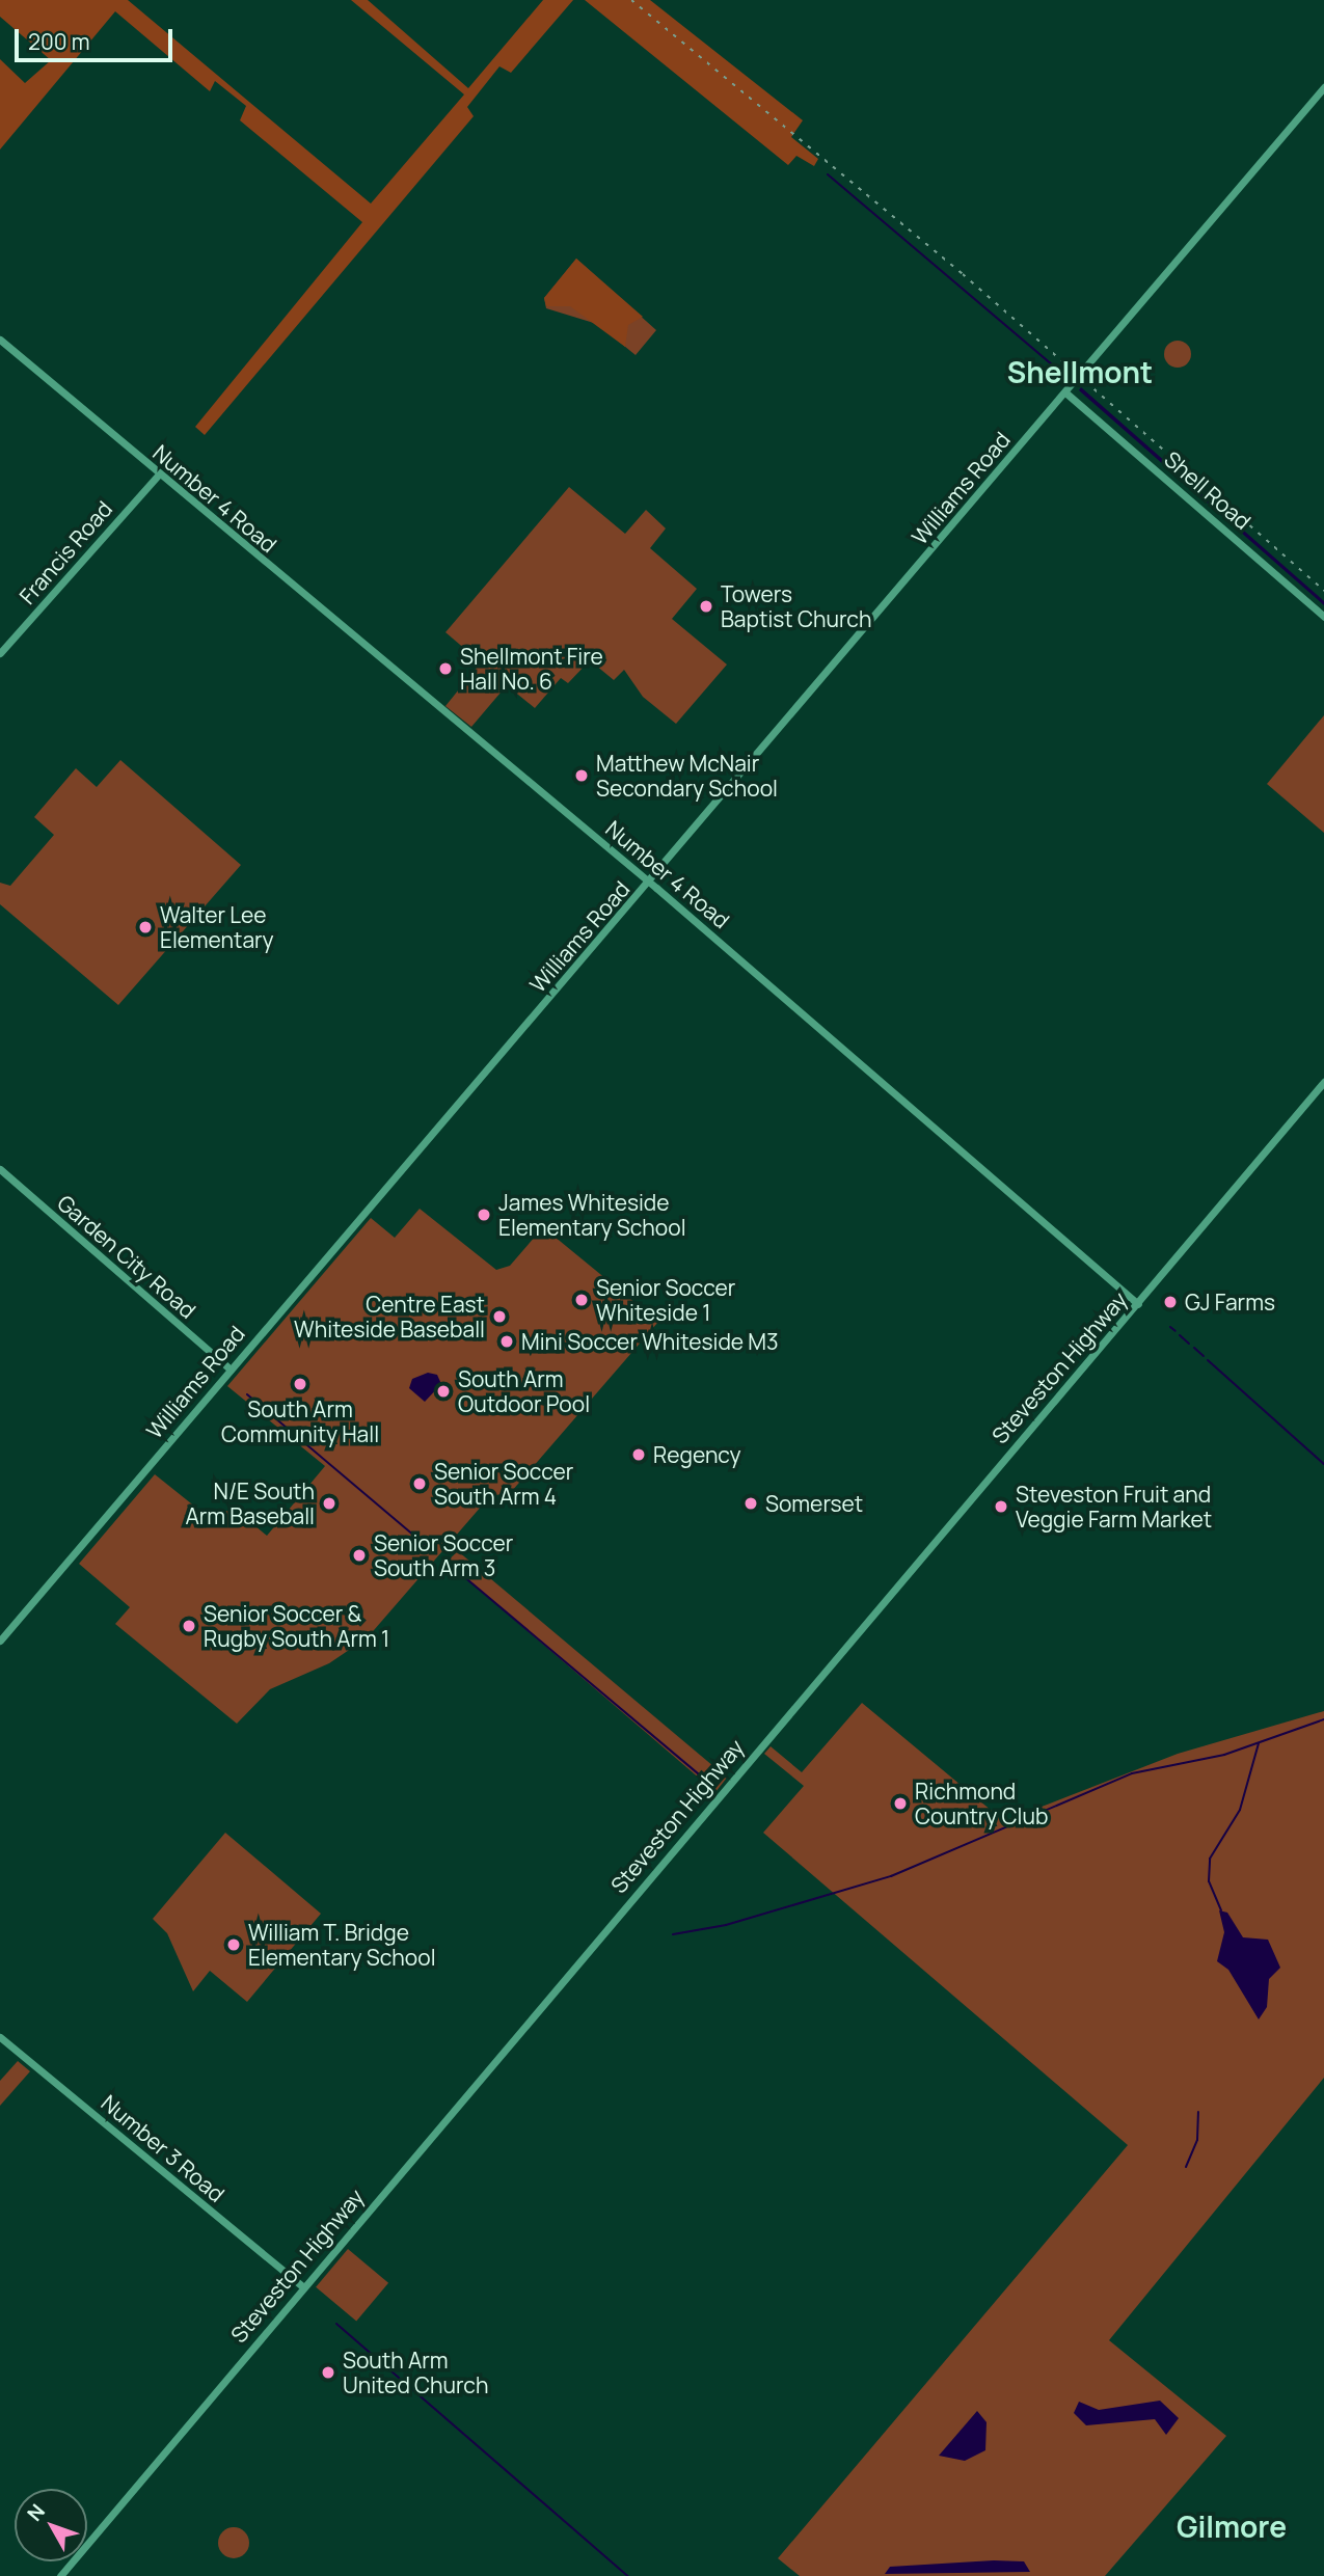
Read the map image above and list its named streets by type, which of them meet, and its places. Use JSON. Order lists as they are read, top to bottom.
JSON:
{
  "streets": {
    "main road": [
      "Williams Road",
      "Shell Road",
      "Number 4 Road",
      "Francis Road",
      "Garden City Road",
      "Steveston Highway",
      "Number 3 Road"
    ]
  },
  "crossings": [
    ["Williams Road", "Shell Road"],
    ["Williams Road", "Number 4 Road"],
    ["Williams Road", "Garden City Road"],
    ["Number 4 Road", "Francis Road"],
    ["Number 4 Road", "Steveston Highway"],
    ["Steveston Highway", "Number 3 Road"]
  ],
  "districts": ["Shellmont", "Gilmore"],
  "places": [
    "Towers Baptist Church",
    "Shellmont Fire Hall No. 6",
    "Matthew McNair Secondary School",
    "Walter Lee Elementary",
    "James Whiteside Elementary School",
    "Senior Soccer Whiteside 1",
    "GJ Farms",
    "Centre East Whiteside Baseball",
    "Mini Soccer Whiteside M3",
    "South Arm Community Hall",
    "South Arm Outdoor Pool",
    "Regency",
    "Senior Soccer South Arm 4",
    "N/E South Arm Baseball",
    "Somerset",
    "Steveston Fruit and Veggie Farm Market",
    "Senior Soccer South Arm 3",
    "Senior Soccer & Rugby South Arm 1",
    "Richmond Country Club",
    "William T. Bridge Elementary School",
    "South Arm United Church"
  ],
  "scale_bar": "200 m",
  "north": "top left"
}
